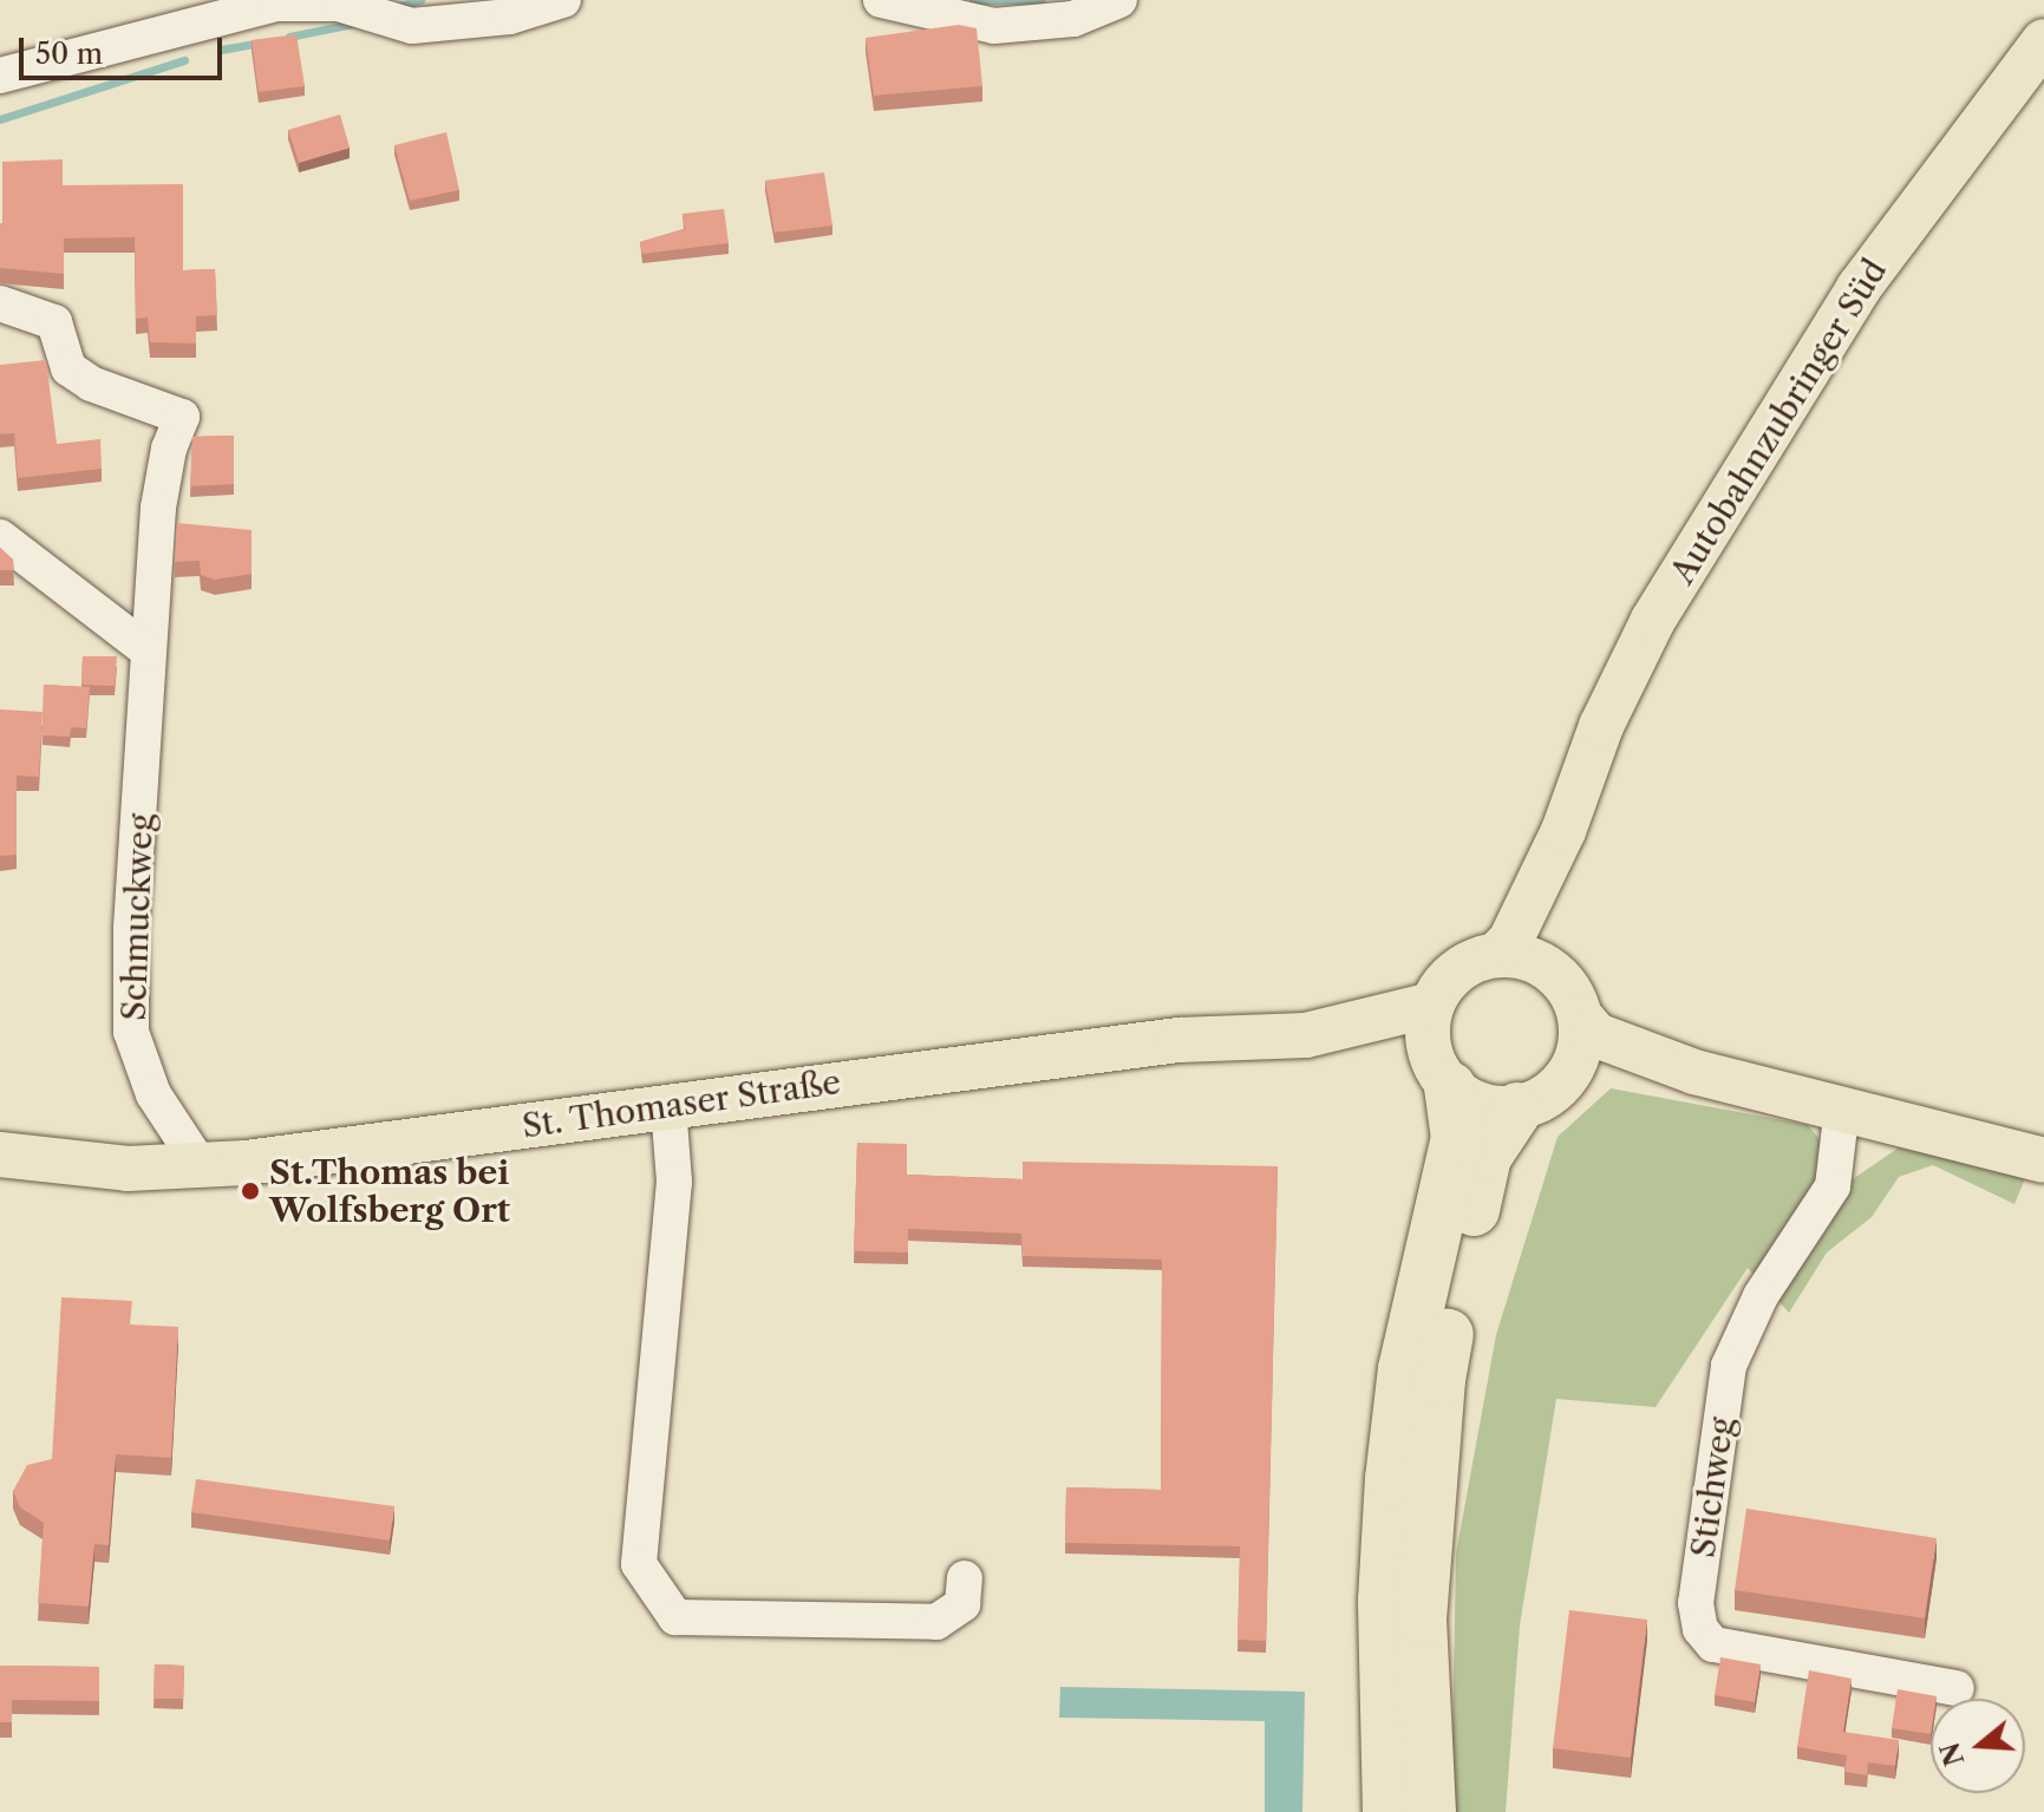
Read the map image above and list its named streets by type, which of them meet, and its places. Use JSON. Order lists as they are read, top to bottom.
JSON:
{
  "streets": {
    "main road": ["Autobahnzubringer Süd", "St. Thomaser Straße"],
    "street": ["Schmuckweg", "Stichweg"]
  },
  "crossings": [
    ["Autobahnzubringer Süd", "St. Thomaser Straße"],
    ["Schmuckweg", "St. Thomaser Straße"]
  ],
  "places": ["St.Thomas bei Wolfsberg Ort"],
  "scale_bar": "50 m",
  "north": "left"
}
